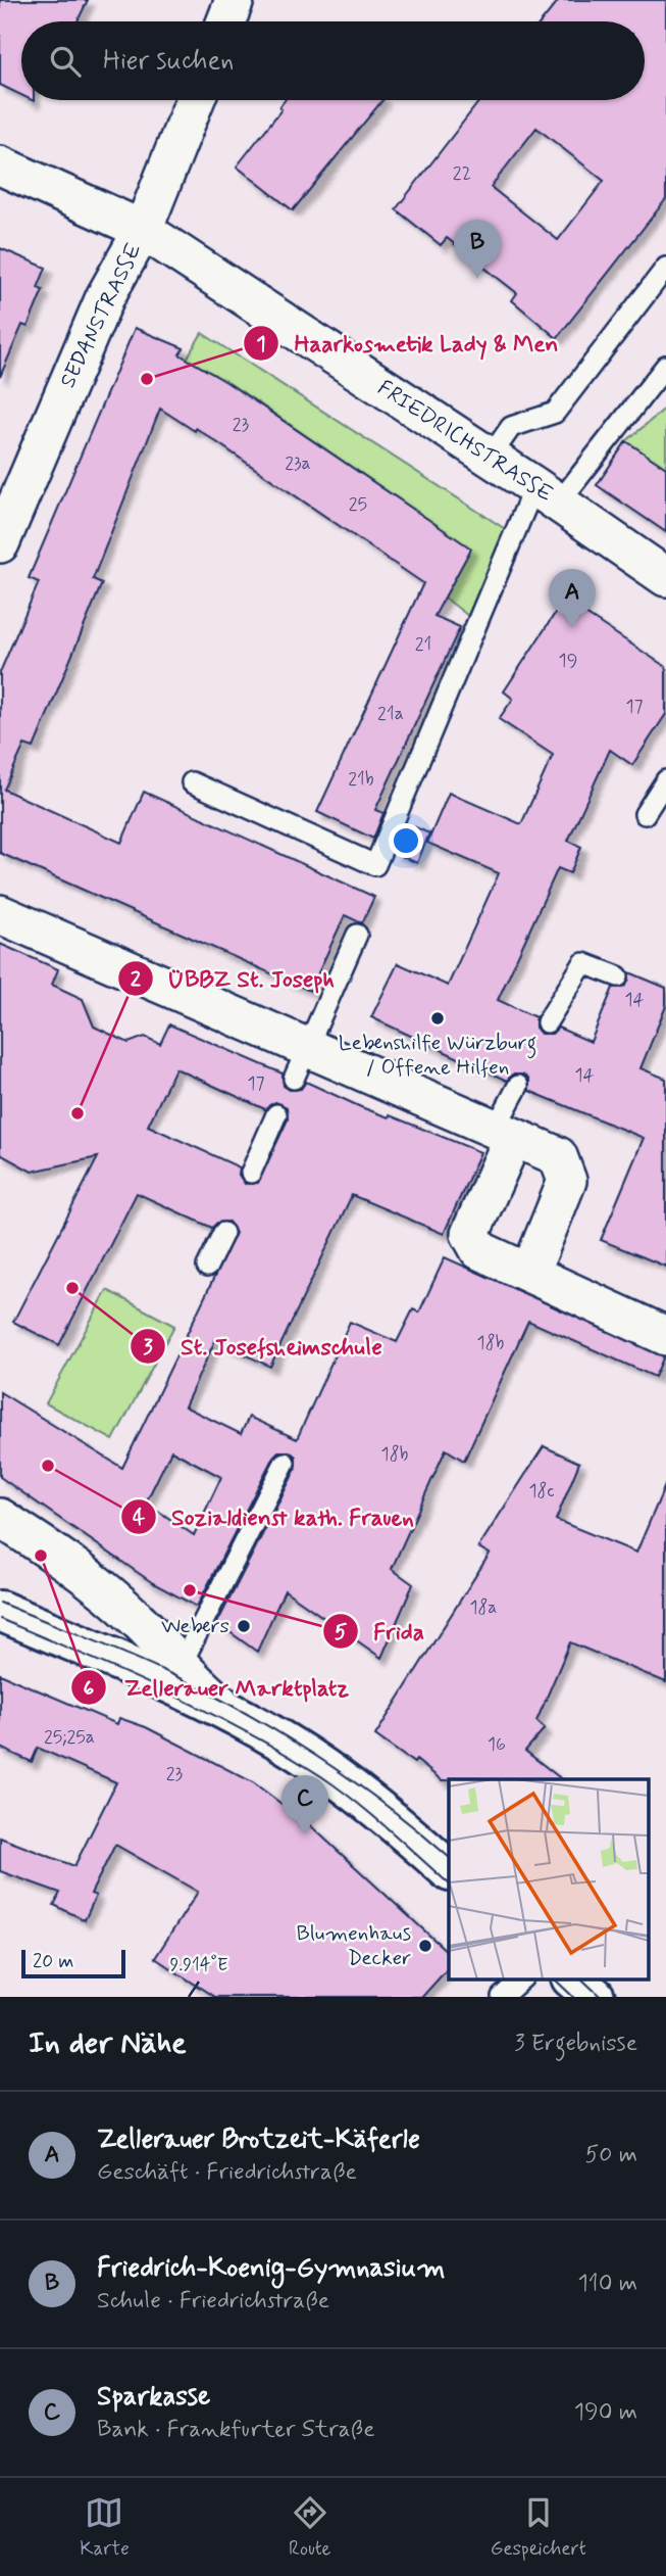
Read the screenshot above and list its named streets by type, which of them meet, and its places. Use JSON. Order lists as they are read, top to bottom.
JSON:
{
  "streets": {
    "street": ["SEDANSTRASSE", "FRIEDRICHSTRASSE"]
  },
  "crossings": [
    ["SEDANSTRASSE", "FRIEDRICHSTRASSE"]
  ],
  "places": [
    "Haarkosmetik Lady & Men",
    "Lebenshilfe Würzburg / Offene Hilfen",
    "ÜBBZ St. Joseph",
    "St. Josefsheimschule",
    "Sozialdienst kath. Frauen",
    "Zellerauer Marktplatz",
    "Frida",
    "Webers",
    "Blumenhaus Decker"
  ],
  "house_numbers": [
    "22",
    "23",
    "23a",
    "25",
    "21",
    "19",
    "17",
    "21a",
    "21b",
    "14",
    "14",
    "17",
    "18b",
    "18b",
    "18c",
    "18a",
    "25;25a",
    "16",
    "23"
  ],
  "scale_bar": "20 m",
  "page": {
    "search": "Hier suchen",
    "pins": ["B", "A", "C"],
    "scale": "20 m",
    "heading": ["In der Nähe", "3 Ergebnisse"],
    "list": [
      {
        "mark": "A",
        "name": "Zellerauer Brotzeit-Käferle",
        "note": "Geschäft · Friedrichstraße",
        "value": "50 m"
      },
      {
        "mark": "B",
        "name": "Friedrich-Koenig-Gymnasium",
        "note": "Schule · Friedrichstraße",
        "value": "110 m"
      },
      {
        "mark": "C",
        "name": "Sparkasse",
        "note": "Bank · Frankfurter Straße",
        "value": "190 m"
      }
    ],
    "nav": ["Karte", "Route", "Gespeichert"]
  },
  "coordinates": ["9.914°E"]
}
